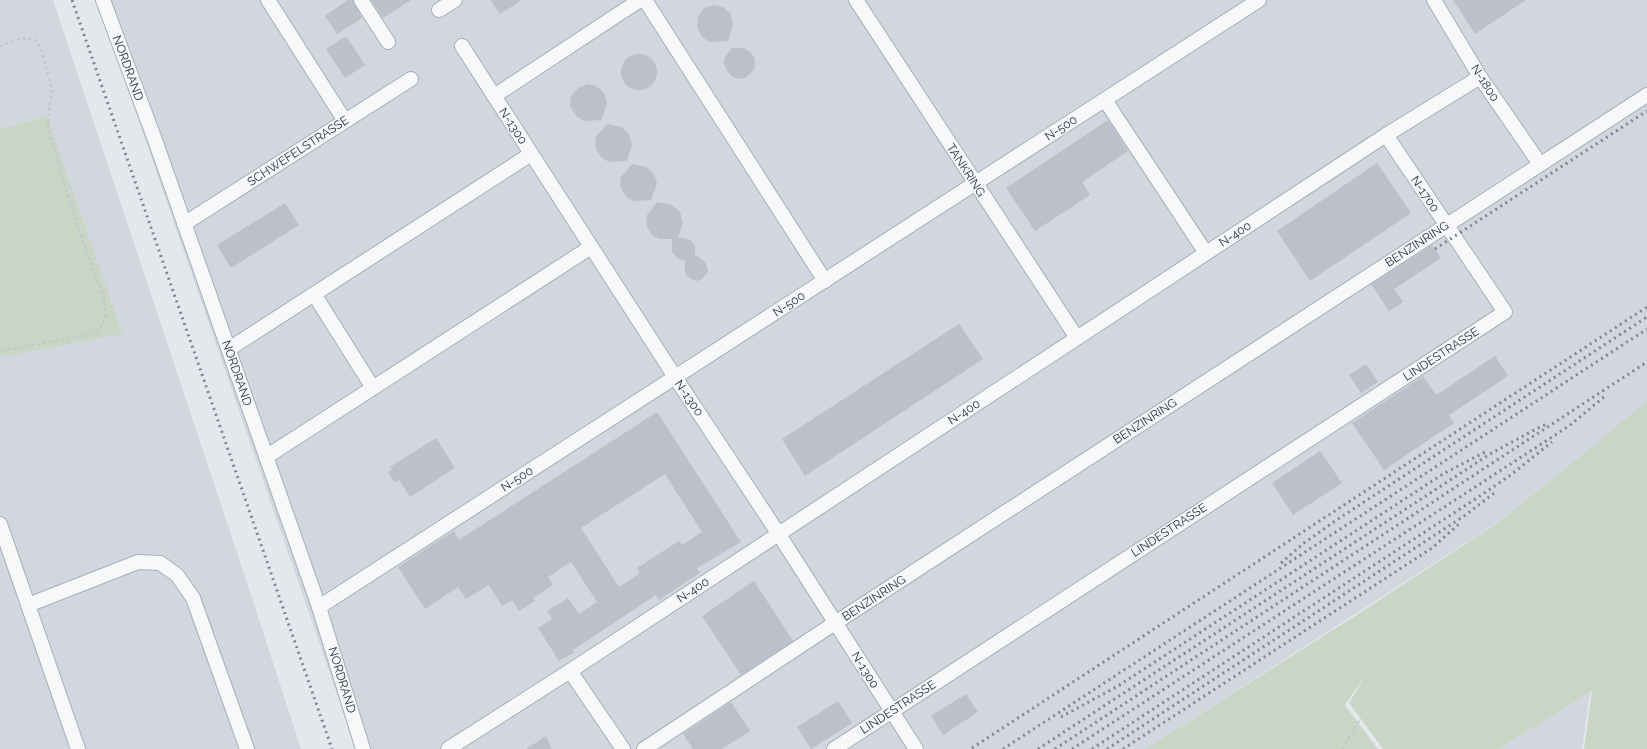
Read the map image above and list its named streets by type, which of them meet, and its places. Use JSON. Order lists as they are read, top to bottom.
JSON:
{
  "streets": {
    "lane": [
      "NORDRAND",
      "N-1800",
      "N-1300",
      "N-500",
      "SCHWEFELSTRASSE",
      "TANKRING",
      "N-1700",
      "N-400",
      "BENZINRING",
      "LINDESTRASSE"
    ]
  },
  "crossings": [
    ["NORDRAND", "N-500"],
    ["NORDRAND", "SCHWEFELSTRASSE"],
    ["N-1800", "N-400"],
    ["N-1800", "BENZINRING"],
    ["N-1300", "N-500"],
    ["N-1300", "N-400"],
    ["N-1300", "BENZINRING"],
    ["N-1300", "LINDESTRASSE"],
    ["N-500", "TANKRING"],
    ["TANKRING", "N-400"],
    ["N-1700", "N-400"],
    ["N-1700", "BENZINRING"],
    ["N-1700", "LINDESTRASSE"]
  ]
}
